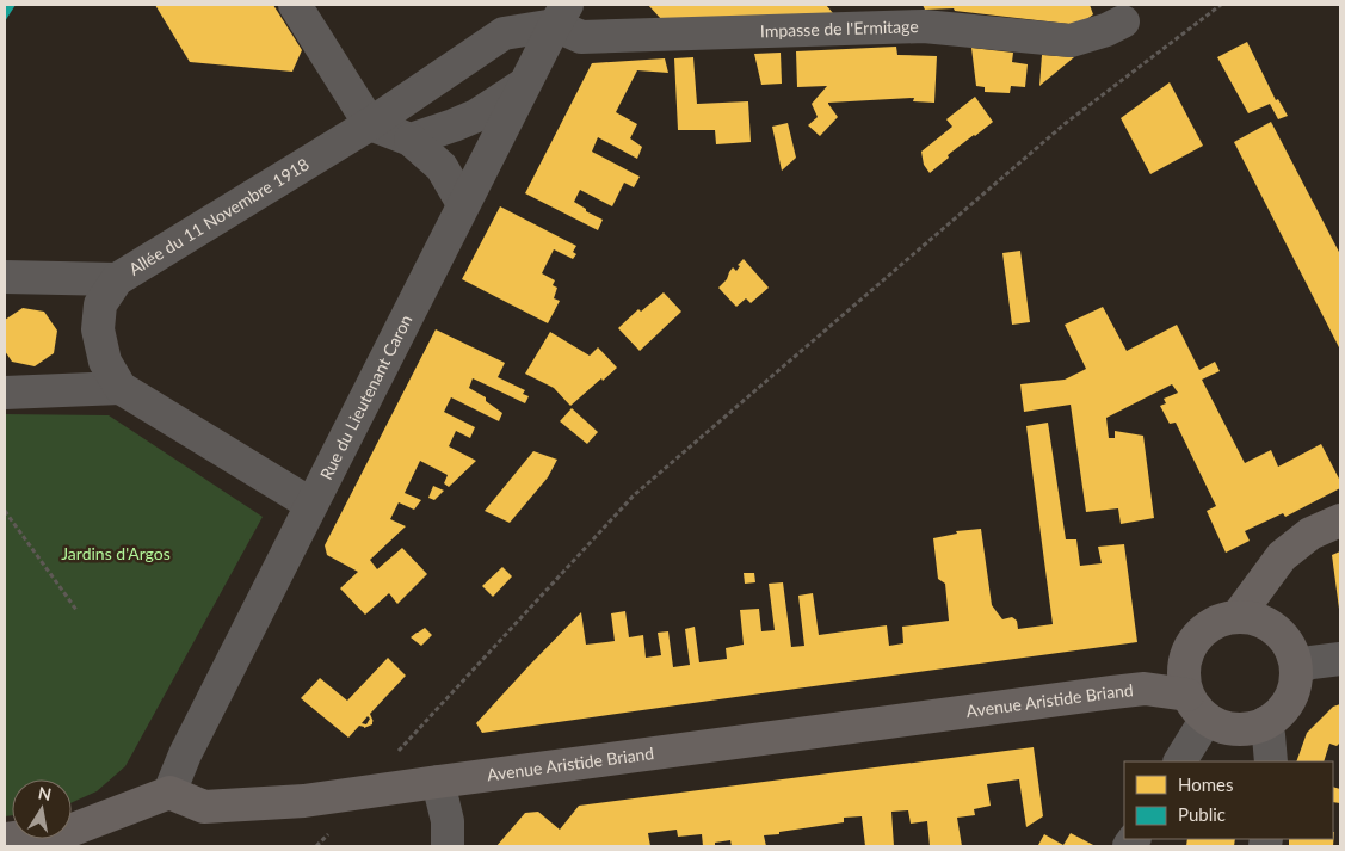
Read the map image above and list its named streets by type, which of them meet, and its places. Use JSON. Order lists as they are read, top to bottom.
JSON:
{
  "streets": {
    "main road": ["Avenue Aristide Briand"],
    "street": ["Impasse de l'Ermitage", "Allée du 11 Novembre 1918", "Rue du Lieutenant Caron"]
  },
  "crossings": [
    ["Impasse de l'Ermitage", "Allée du 11 Novembre 1918"],
    ["Impasse de l'Ermitage", "Rue du Lieutenant Caron"],
    ["Allée du 11 Novembre 1918", "Rue du Lieutenant Caron"],
    ["Rue du Lieutenant Caron", "Avenue Aristide Briand"]
  ],
  "parks": ["Jardins d'Argos"],
  "legend": ["Homes", "Public"],
  "north": "top"
}
